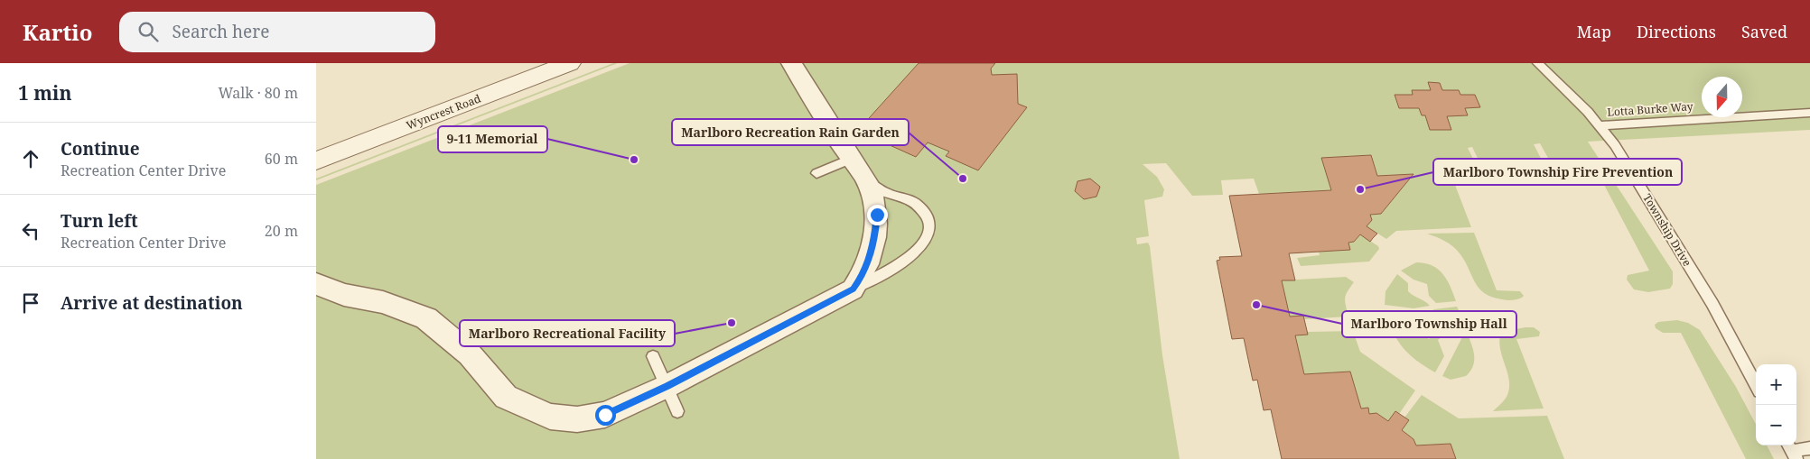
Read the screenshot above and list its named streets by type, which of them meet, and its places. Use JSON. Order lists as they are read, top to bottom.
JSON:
{
  "streets": {
    "street": ["Wyncrest Road"],
    "lane": ["Lotta Burke Way", "Township Drive"]
  },
  "crossings": [
    ["Lotta Burke Way", "Township Drive"]
  ],
  "places": [
    "9-11 Memorial",
    "Marlboro Recreation Rain Garden",
    "Marlboro Township Fire Prevention",
    "Marlboro Township Hall",
    "Marlboro Recreational Facility"
  ],
  "north": "bottom",
  "page": {
    "header": "Kartio",
    "search": "Search here",
    "nav": ["Map", "Directions", "Saved"],
    "heading": ["1 min", "Walk · 80 m"],
    "list": [
      ["Continue", "Recreation Center Drive", "60 m"],
      ["Turn left", "Recreation Center Drive", "20 m"],
      "Arrive at destination"
    ],
    "map_buttons": ["+", "−"]
  }
}
